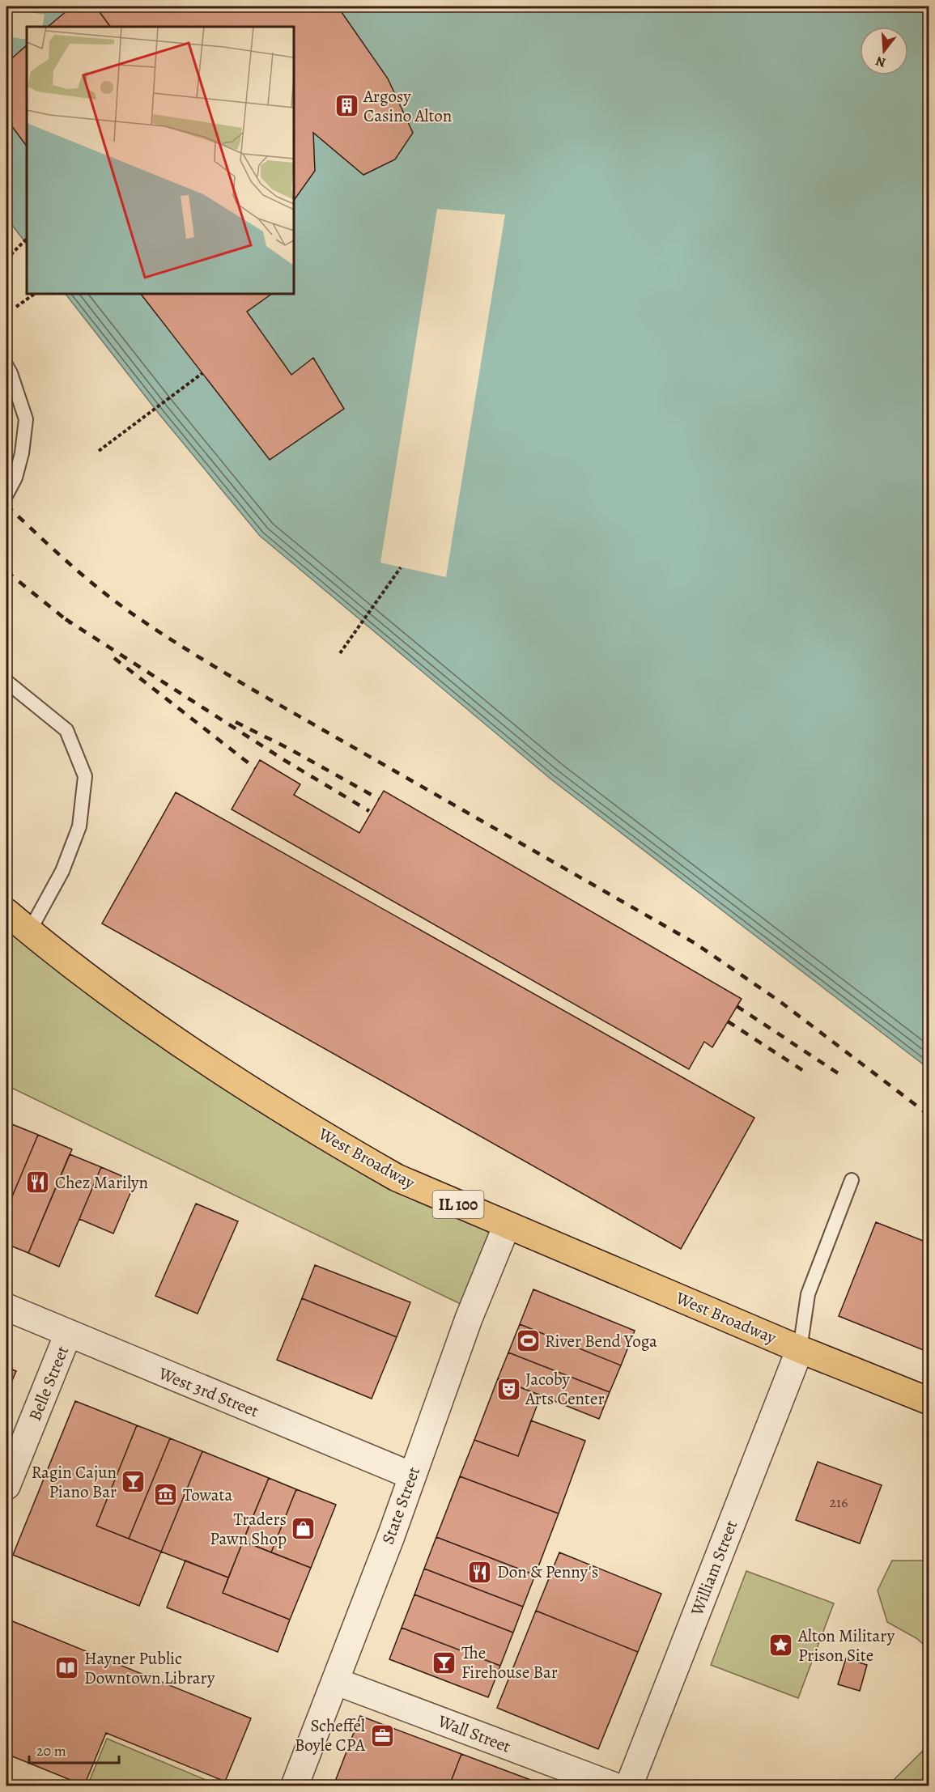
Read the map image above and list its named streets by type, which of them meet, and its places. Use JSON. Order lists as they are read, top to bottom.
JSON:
{
  "streets": {
    "main road": ["West Broadway", "IL 100"],
    "street": [
      "Belle Street",
      "West 3rd Street",
      "State Street",
      "William Street",
      "Wall Street"
    ]
  },
  "crossings": [
    ["West Broadway", "State Street"],
    ["West Broadway", "William Street"],
    ["Belle Street", "West 3rd Street"],
    ["West 3rd Street", "State Street"],
    ["State Street", "Wall Street"]
  ],
  "places": {
    "building": ["Argosy Casino Alton"],
    "restaurant": ["Chez Marilyn", "Don & Penny's"],
    "sports": ["River Bend Yoga"],
    "theatre": ["Jacoby Arts Center"],
    "bar": ["Ragin Cajun Piano Bar", "The Firehouse Bar"],
    "museum": ["Towata"],
    "shop": ["Traders Pawn Shop"],
    "place": ["Alton Military Prison Site"],
    "library": ["Hayner Public Downtown Library"],
    "office": ["Scheffel Boyle CPA"]
  },
  "house_numbers": ["216"],
  "scale_bar": "20 m",
  "north": "bottom"
}
